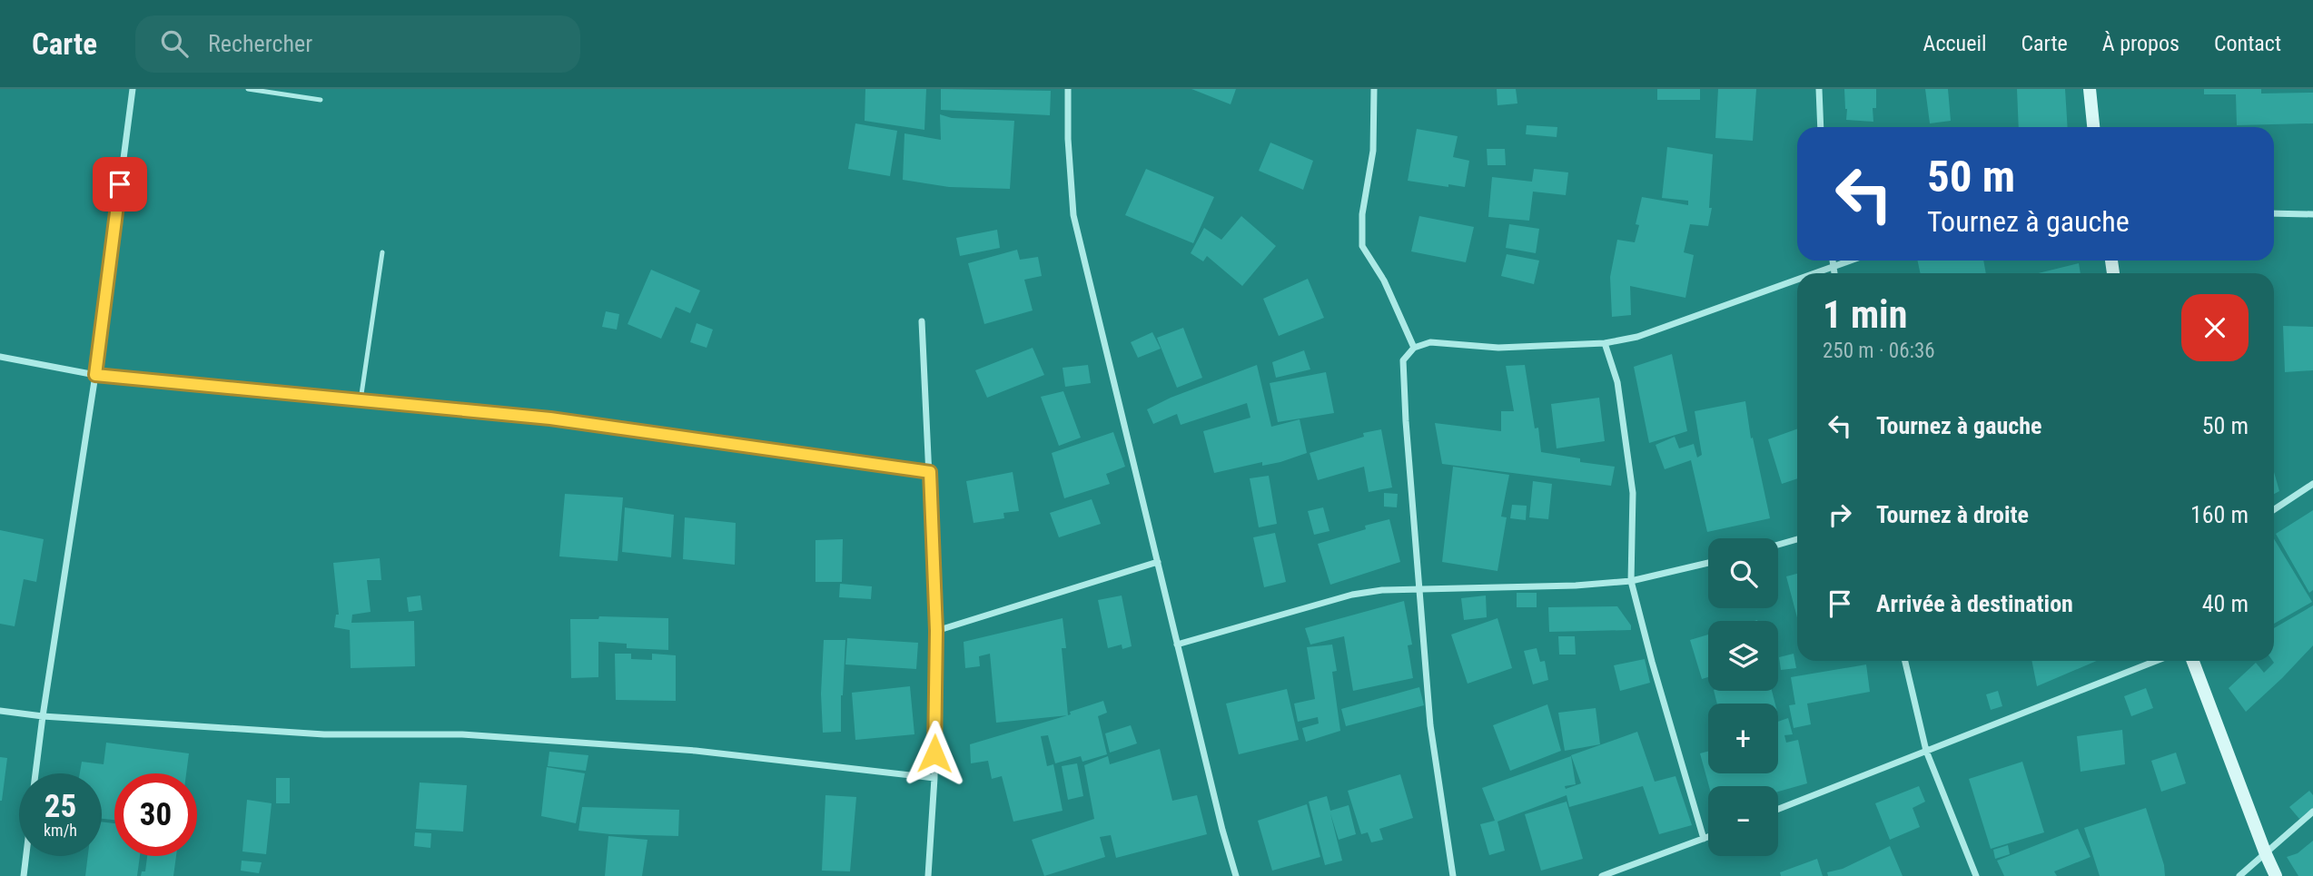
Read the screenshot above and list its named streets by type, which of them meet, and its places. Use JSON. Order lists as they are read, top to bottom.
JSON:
{
  "page": {
    "header": "Carte",
    "search": "Rechercher",
    "nav": [
      "Accueil",
      "Carte",
      "À propos",
      "Contact"
    ],
    "turn": ["50 m", "Tournez à gauche"],
    "heading": ["1 min", "250 m · 06:36"],
    "list": [
      {
        "name": "Tournez à gauche",
        "value": "50 m"
      },
      {
        "name": "Tournez à droite",
        "value": "160 m"
      },
      {
        "name": "Arrivée à destination",
        "value": "40 m"
      }
    ],
    "map_buttons": ["+", "−"],
    "speed": "25 km/h",
    "limit": "30"
  }
}
